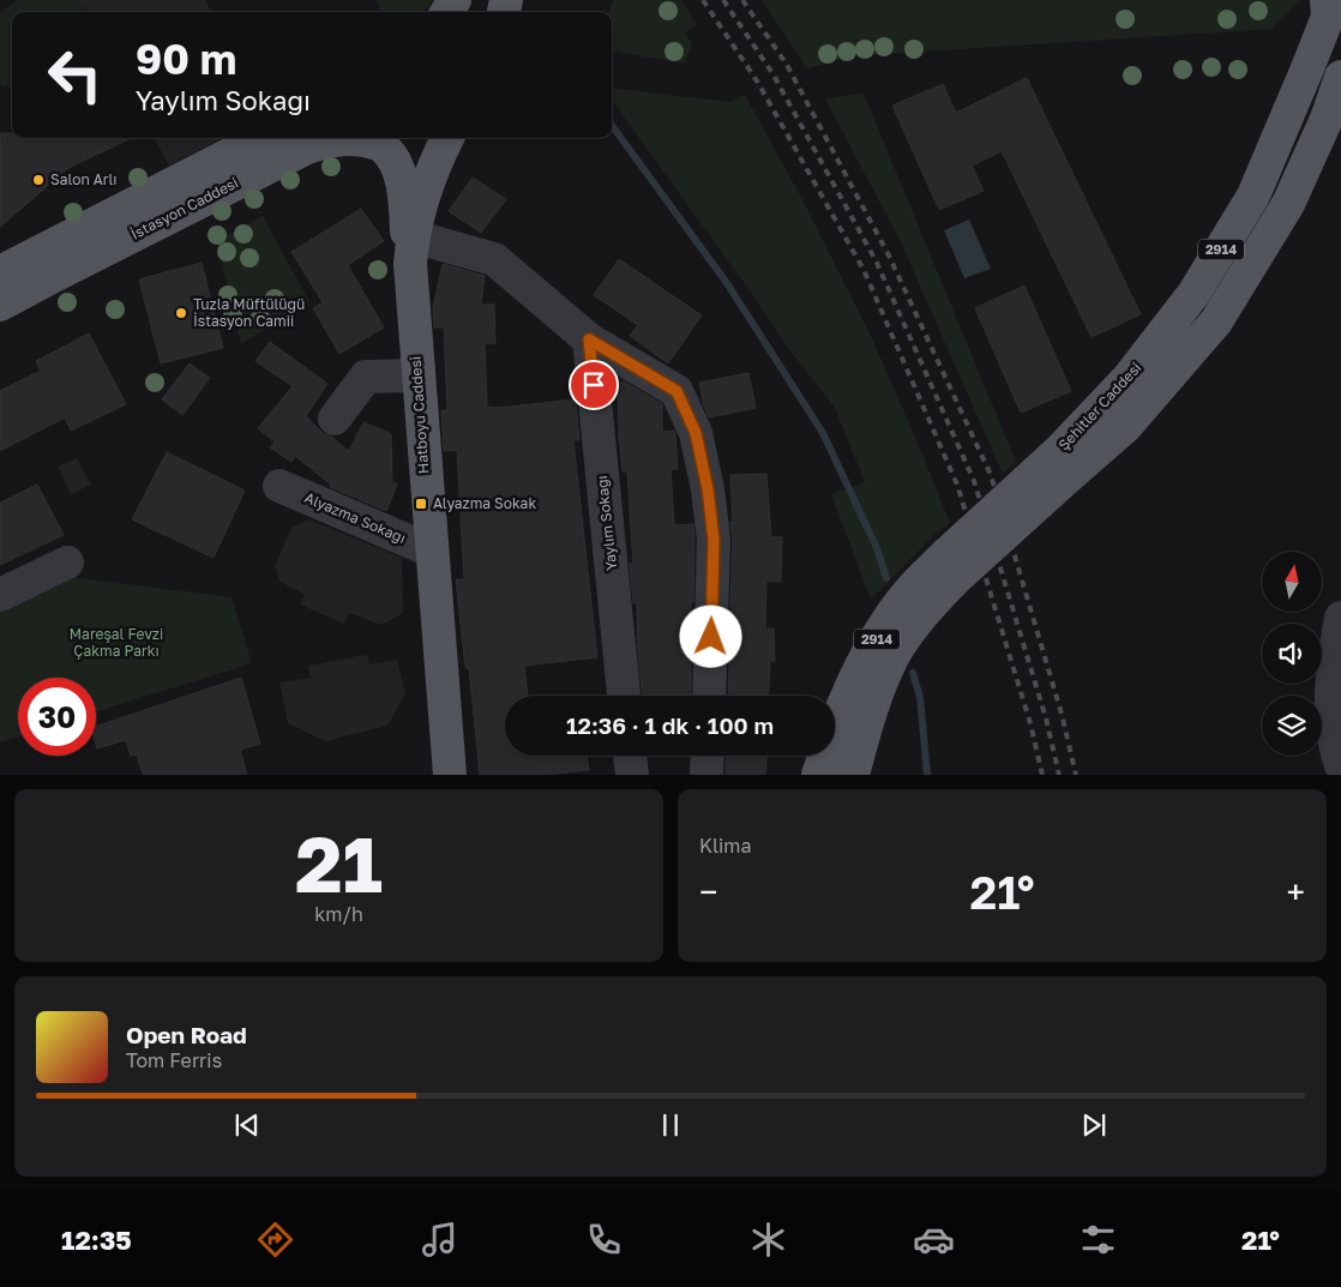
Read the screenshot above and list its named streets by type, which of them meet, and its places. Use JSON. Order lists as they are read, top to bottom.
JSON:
{
  "streets": {
    "main road": [
      "İstasyon Caddesi",
      "2914",
      "Şehitler Caddesi",
      "Hatboyu Caddesi"
    ],
    "street": ["Alyazma Sokağı", "Yaylım Sokağı"]
  },
  "crossings": [
    ["İstasyon Caddesi", "Hatboyu Caddesi"],
    ["Hatboyu Caddesi", "Alyazma Sokağı"]
  ],
  "parks": ["Mareşal Fevzi Çakma Parkı"],
  "places": {
    "other": ["Salon Arlı", "Tuzla Müftülüğü İstasyon Camii"],
    "transit": ["Alyazma Sokak"]
  },
  "north": "top",
  "page": {
    "turn": ["90 m", "Yaylım Sokağı"],
    "limit": "30",
    "trip": "12:36 · 1 dk · 100 m",
    "tile": [
      ["21", "km/h"],
      "Klima"
    ],
    "heat": ["−", "21°", "+"],
    "song": ["Open Road", "Tom Ferris"],
    "tabs": ["12:35", "21°"]
  }
}
